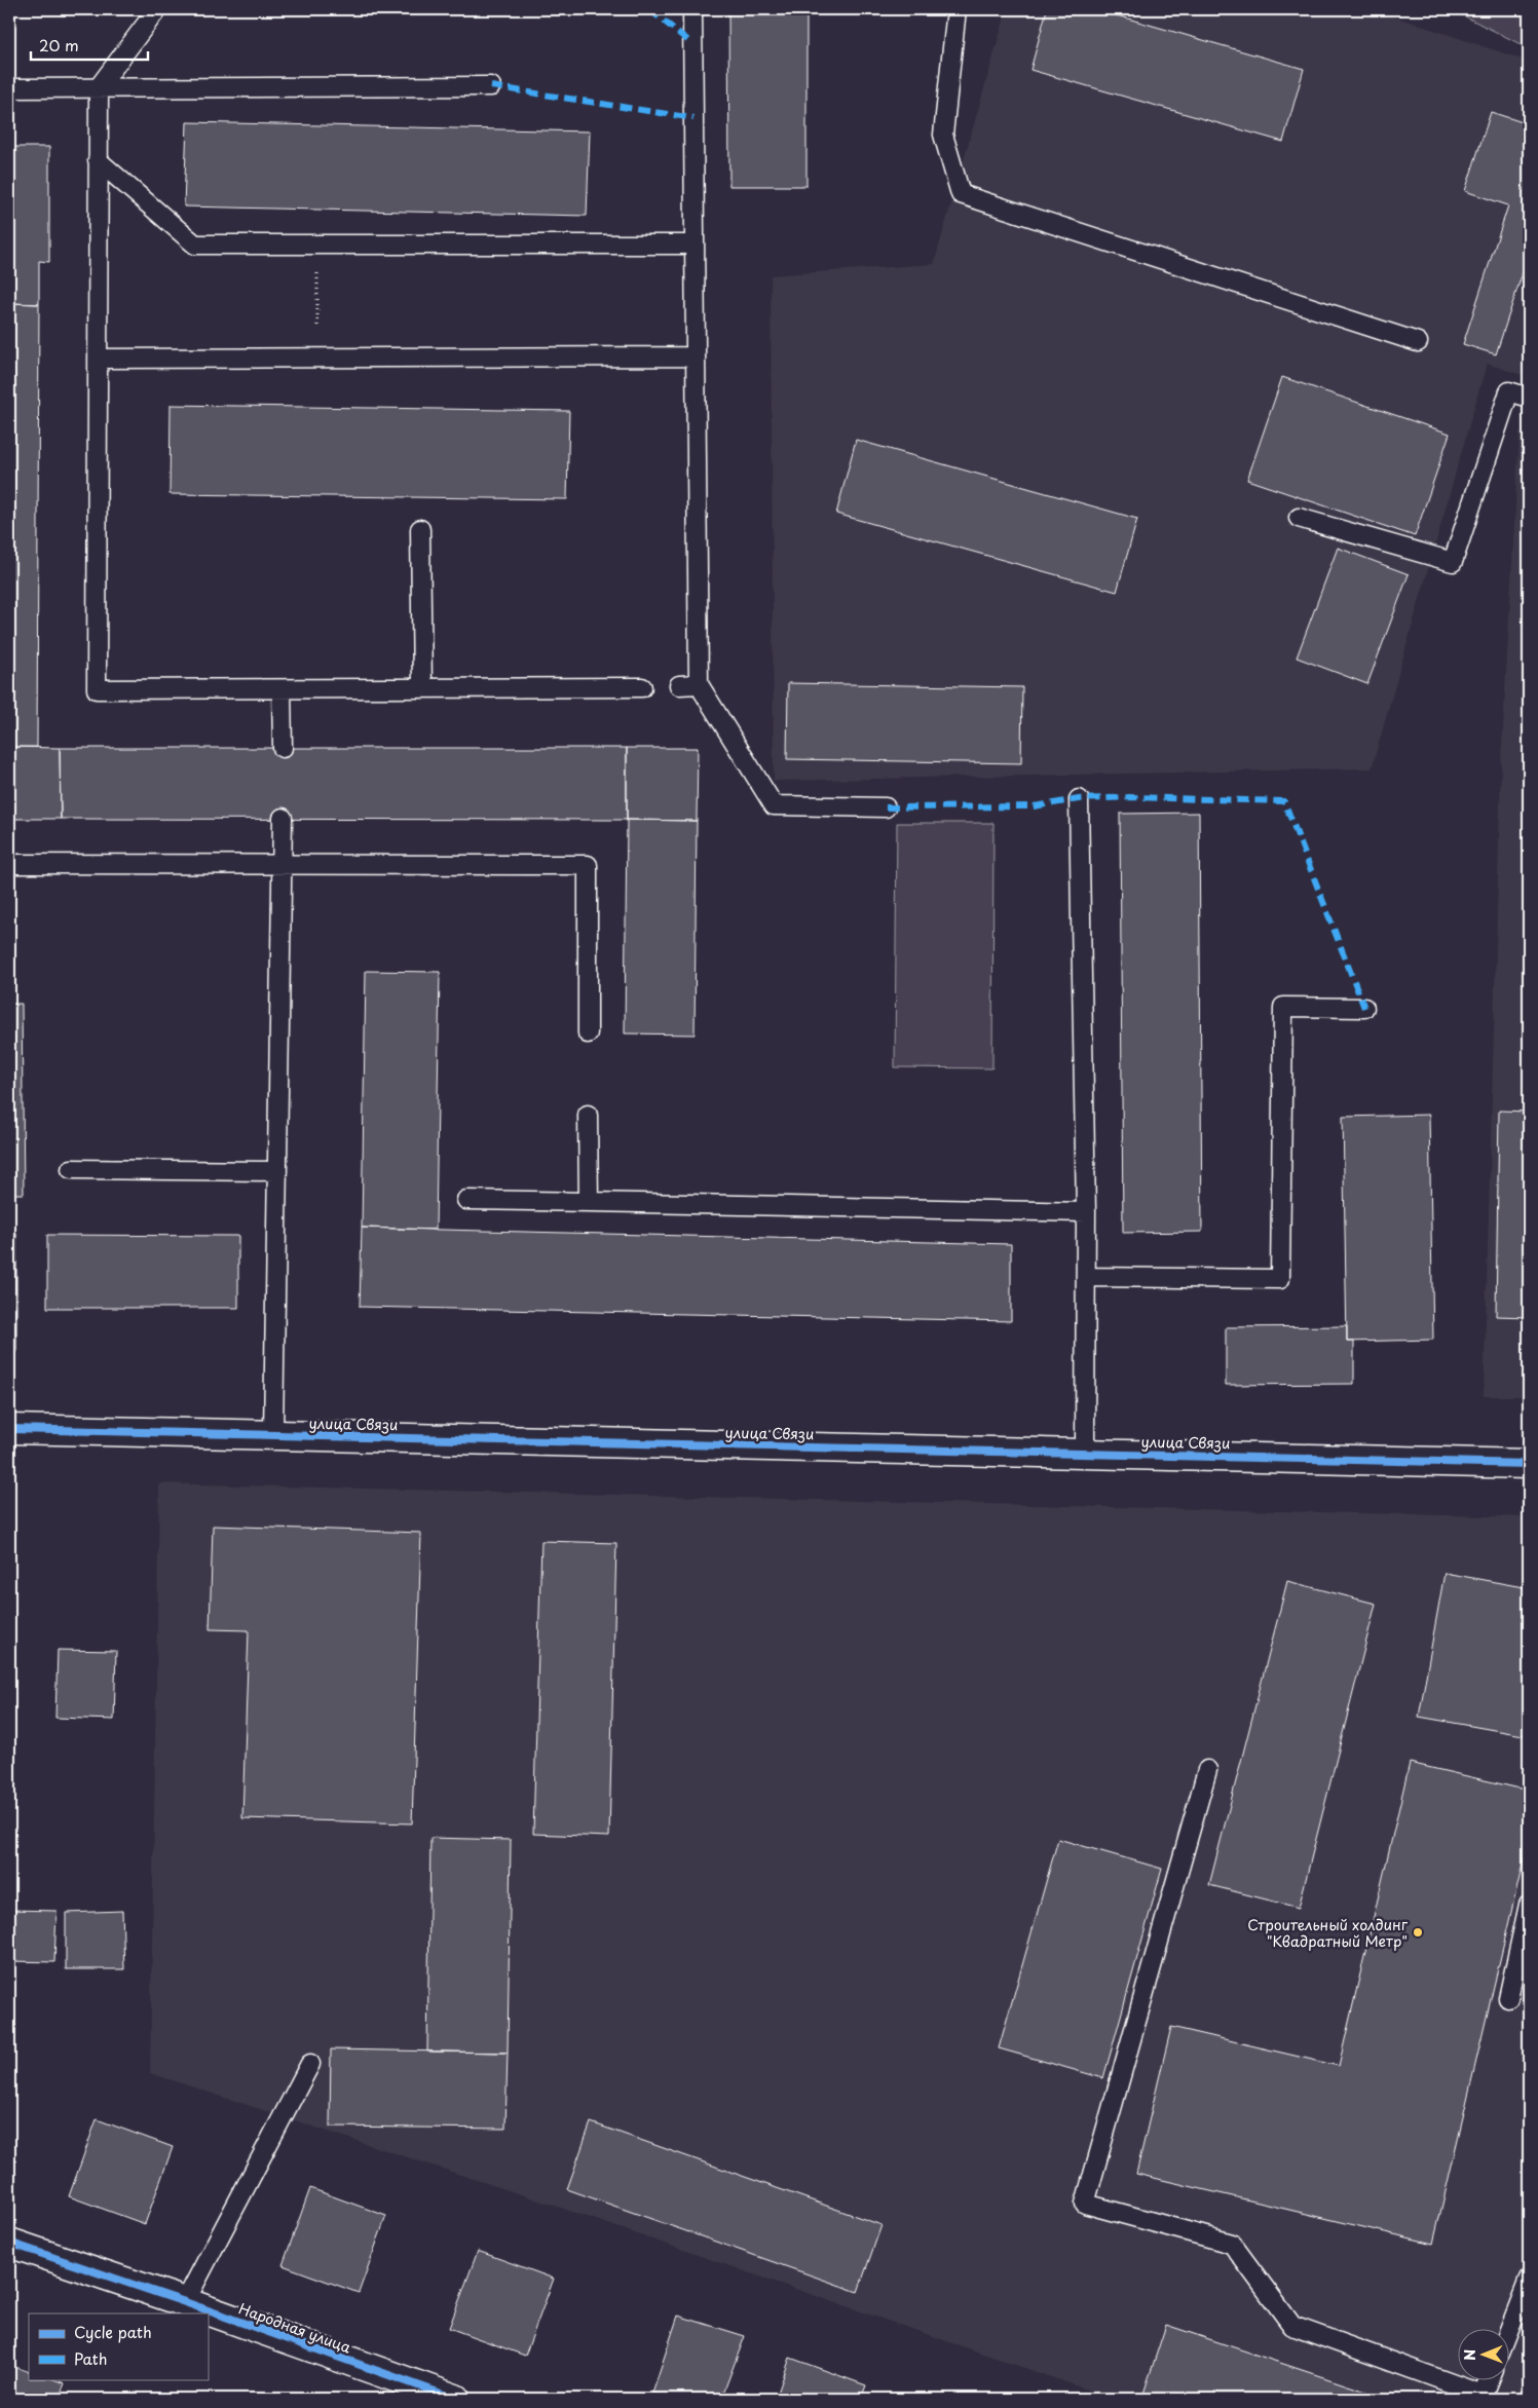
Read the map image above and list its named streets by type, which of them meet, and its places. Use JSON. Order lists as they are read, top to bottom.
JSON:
{
  "streets": {
    "street": ["улица Связи", "Народная улица"]
  },
  "places": ["Строительный холдинг \"Квадратный Метр\""],
  "legend": ["Cycle path", "Path"],
  "scale_bar": "20 m",
  "north": "left"
}
